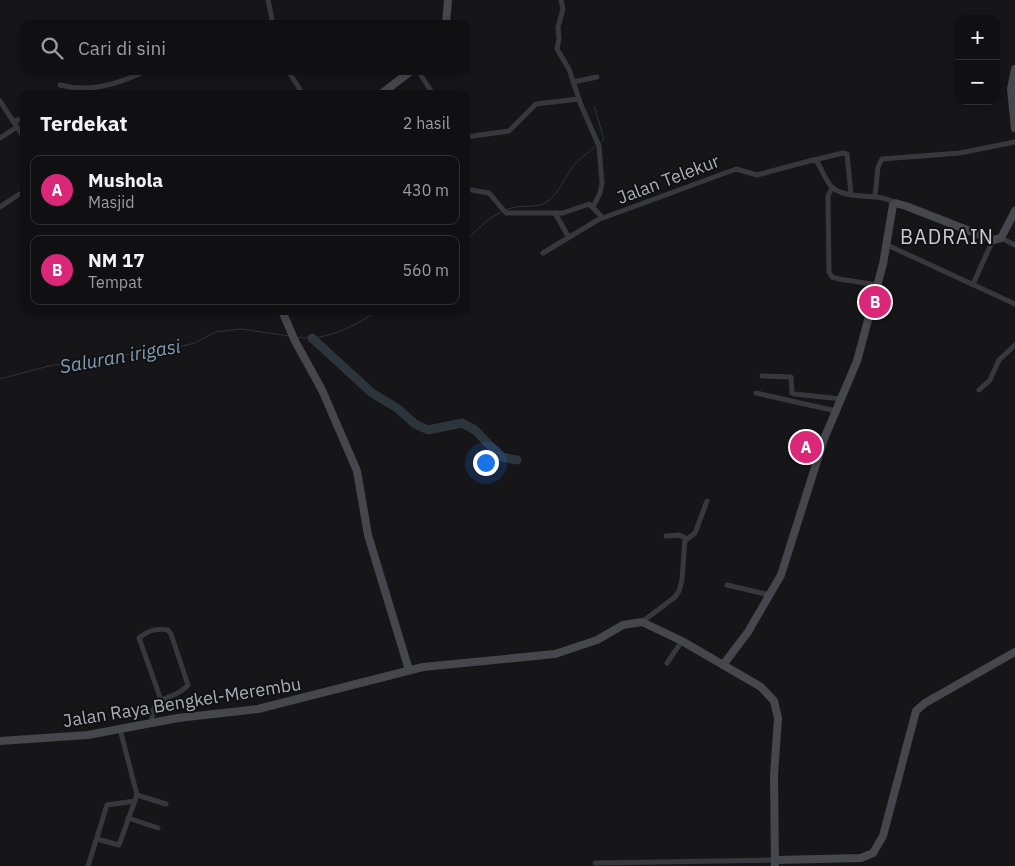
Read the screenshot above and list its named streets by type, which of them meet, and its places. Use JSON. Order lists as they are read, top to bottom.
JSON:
{
  "streets": {
    "street": ["Jalan Telekur", "Jalan Raya Bengkel-Merembu"]
  },
  "districts": ["BADRAIN"],
  "water": ["Saluran irigasi"],
  "page": {
    "map_buttons": ["+", "−"],
    "search": "Cari di sini",
    "heading": ["Terdekat", "2 hasil"],
    "list": [
      {
        "mark": "A",
        "name": "Mushola",
        "note": "Masjid",
        "value": "430 m"
      },
      {
        "mark": "B",
        "name": "NM 17",
        "note": "Tempat",
        "value": "560 m"
      }
    ],
    "pins": ["B", "A"]
  }
}
